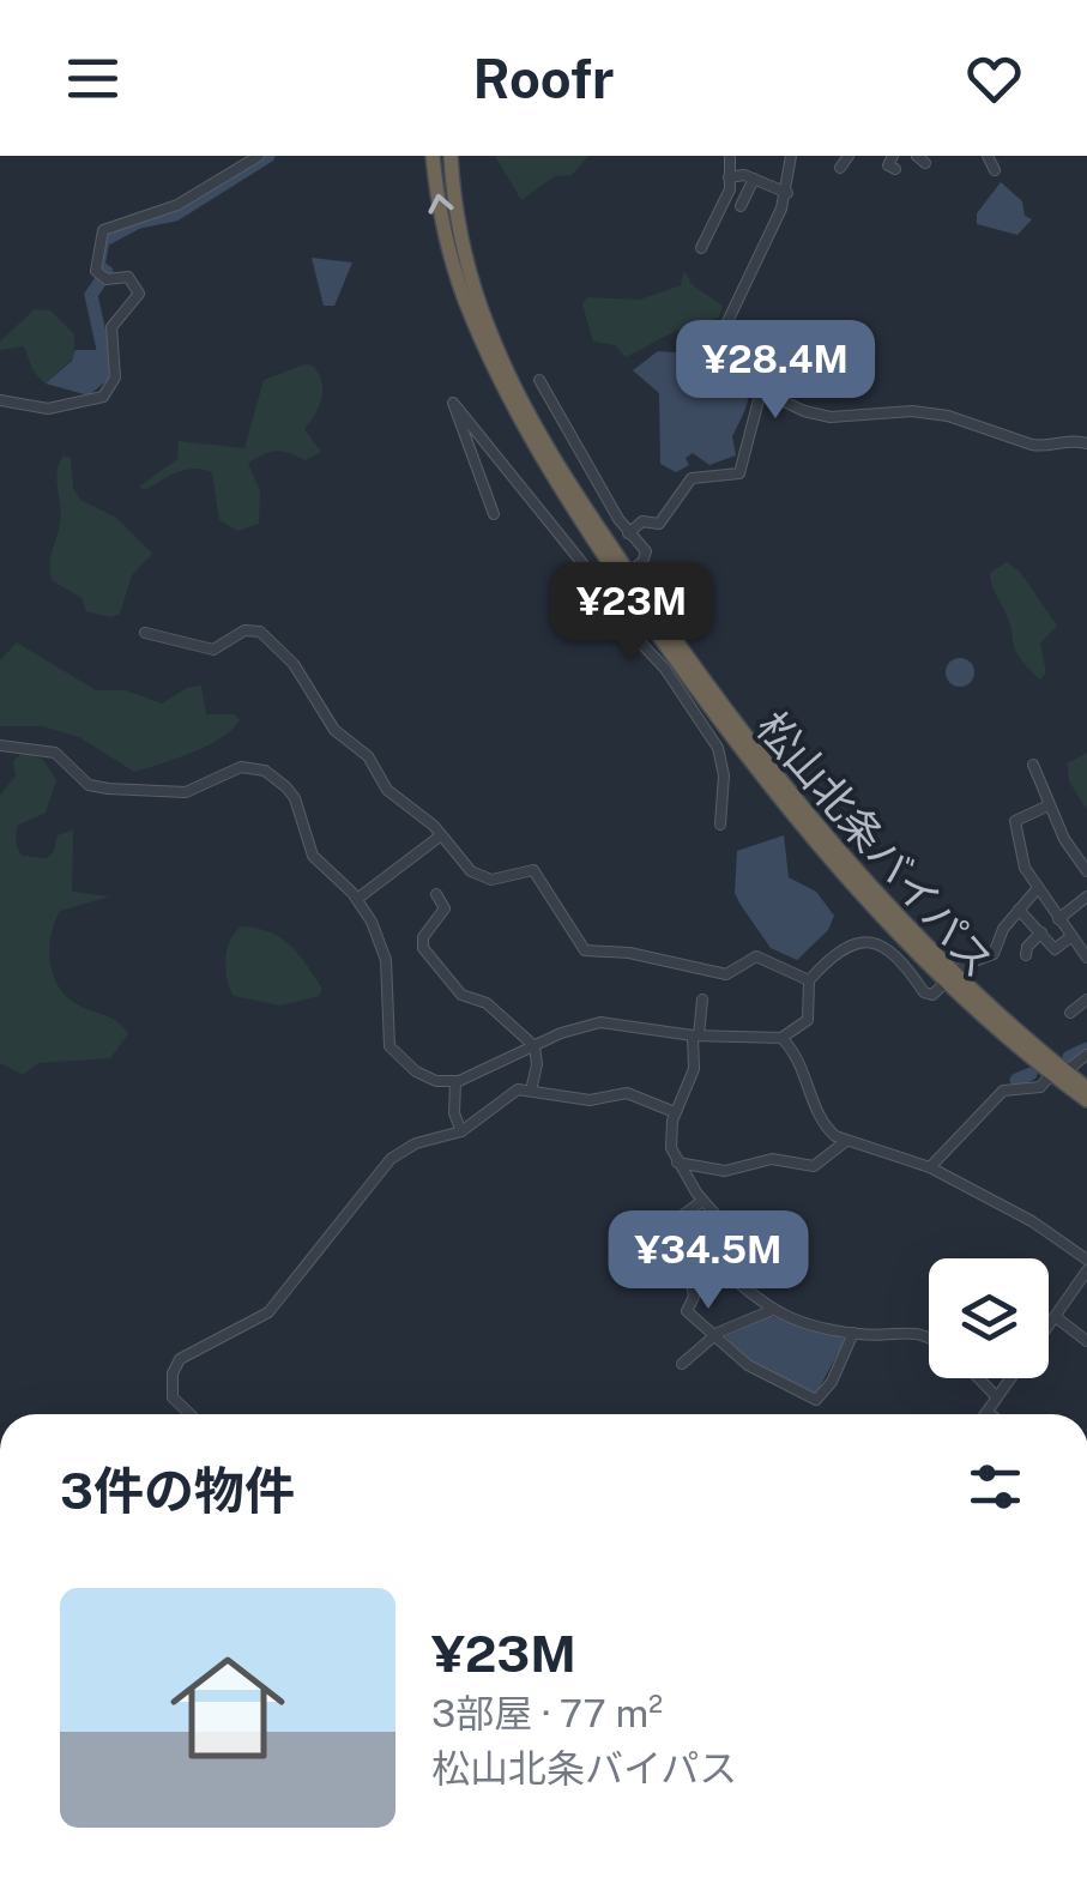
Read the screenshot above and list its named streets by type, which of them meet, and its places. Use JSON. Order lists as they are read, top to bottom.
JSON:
{
  "streets": {
    "highway": ["松山北条バイパス"]
  },
  "page": {
    "header": "Roofr",
    "price": ["¥28.4M", "¥23M", "¥34.5M"],
    "heading": "3件の物件",
    "list": [
      {
        "name": "¥23M",
        "note": "3部屋 · 77 m² · 松山北条バイパス"
      }
    ]
  }
}
